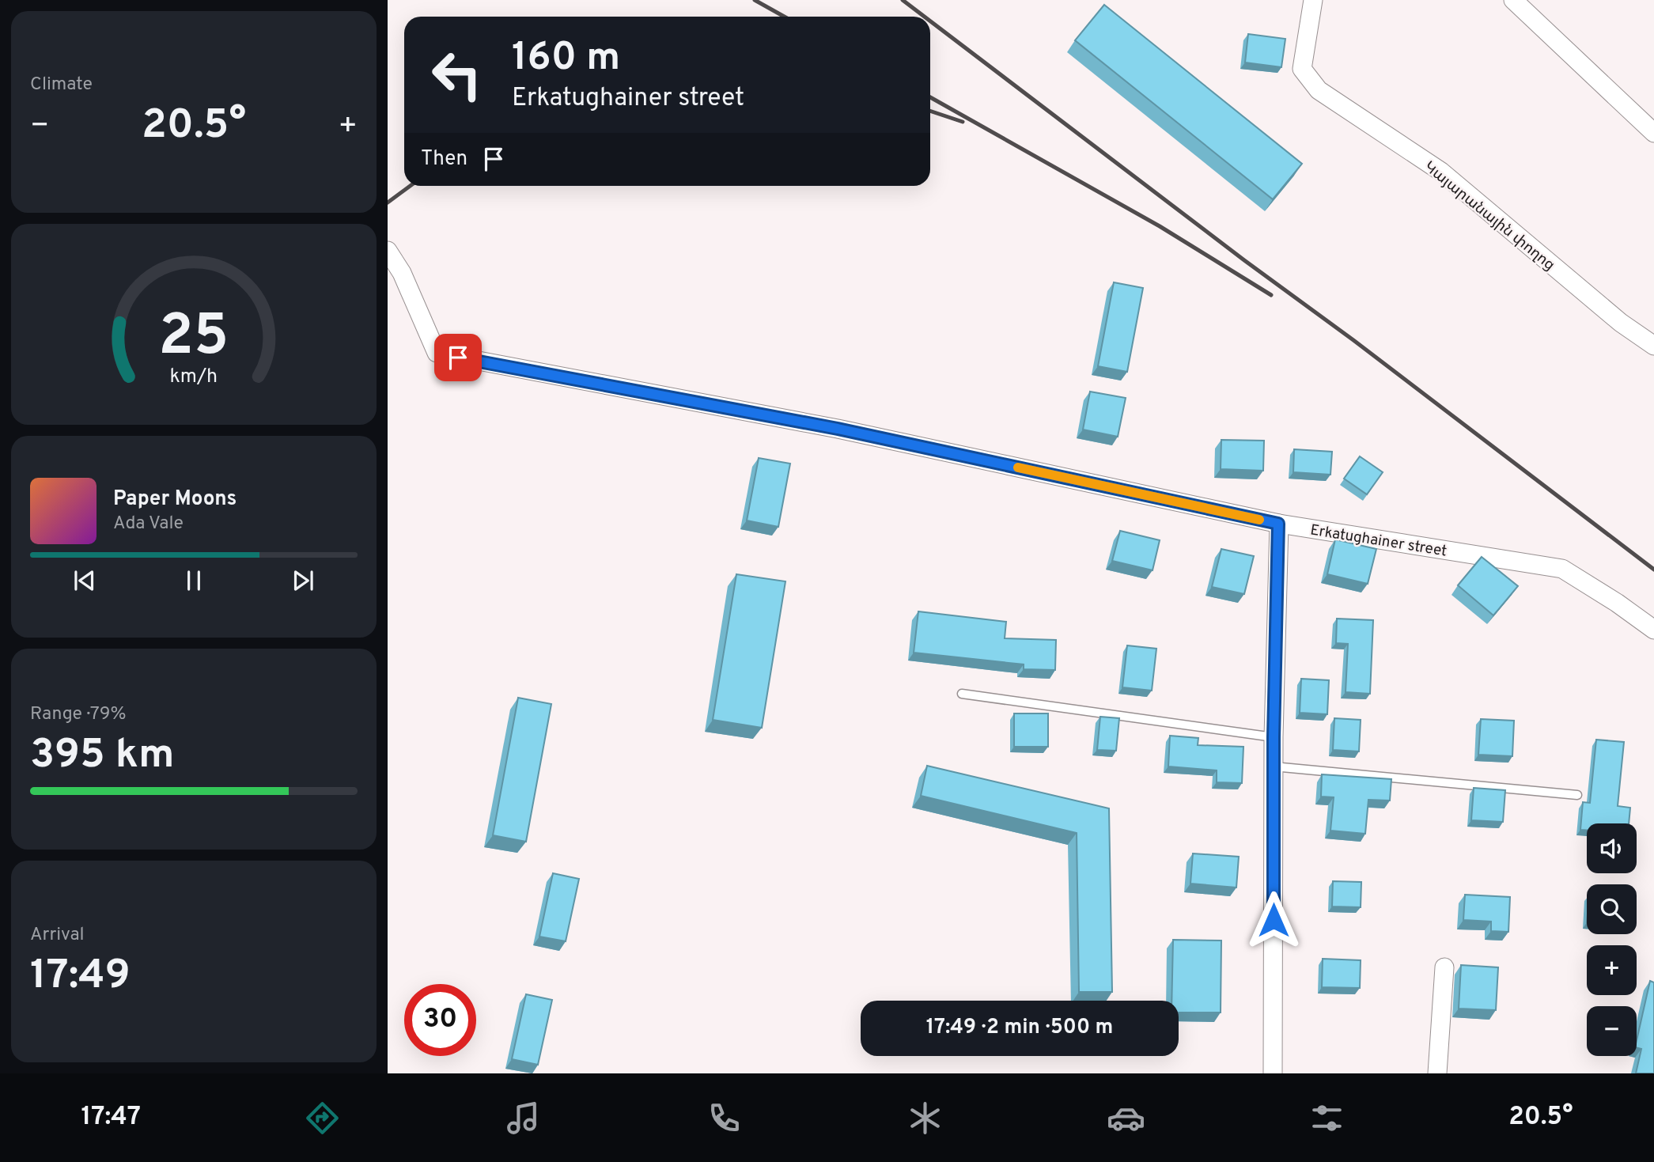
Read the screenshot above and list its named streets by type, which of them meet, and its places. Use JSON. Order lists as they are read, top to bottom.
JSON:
{
  "streets": {
    "street": ["Կայարանային փողոց", "Erkatughainer street"]
  },
  "page": {
    "tile": [
      "Climate",
      ["Range · 79%", "395 km"],
      ["Arrival", "17:49"]
    ],
    "turn": ["160 m", "Erkatughainer street"],
    "heat": ["−", "20.5°", "+"],
    "then": "Then",
    "song": ["Paper Moons", "Ada Vale"],
    "map_buttons": ["+", "−"],
    "limit": "30",
    "trip": "17:49 · 2 min · 500 m",
    "tabs": ["17:47", "20.5°"],
    "gauge": ["25", "km/h"]
  }
}
